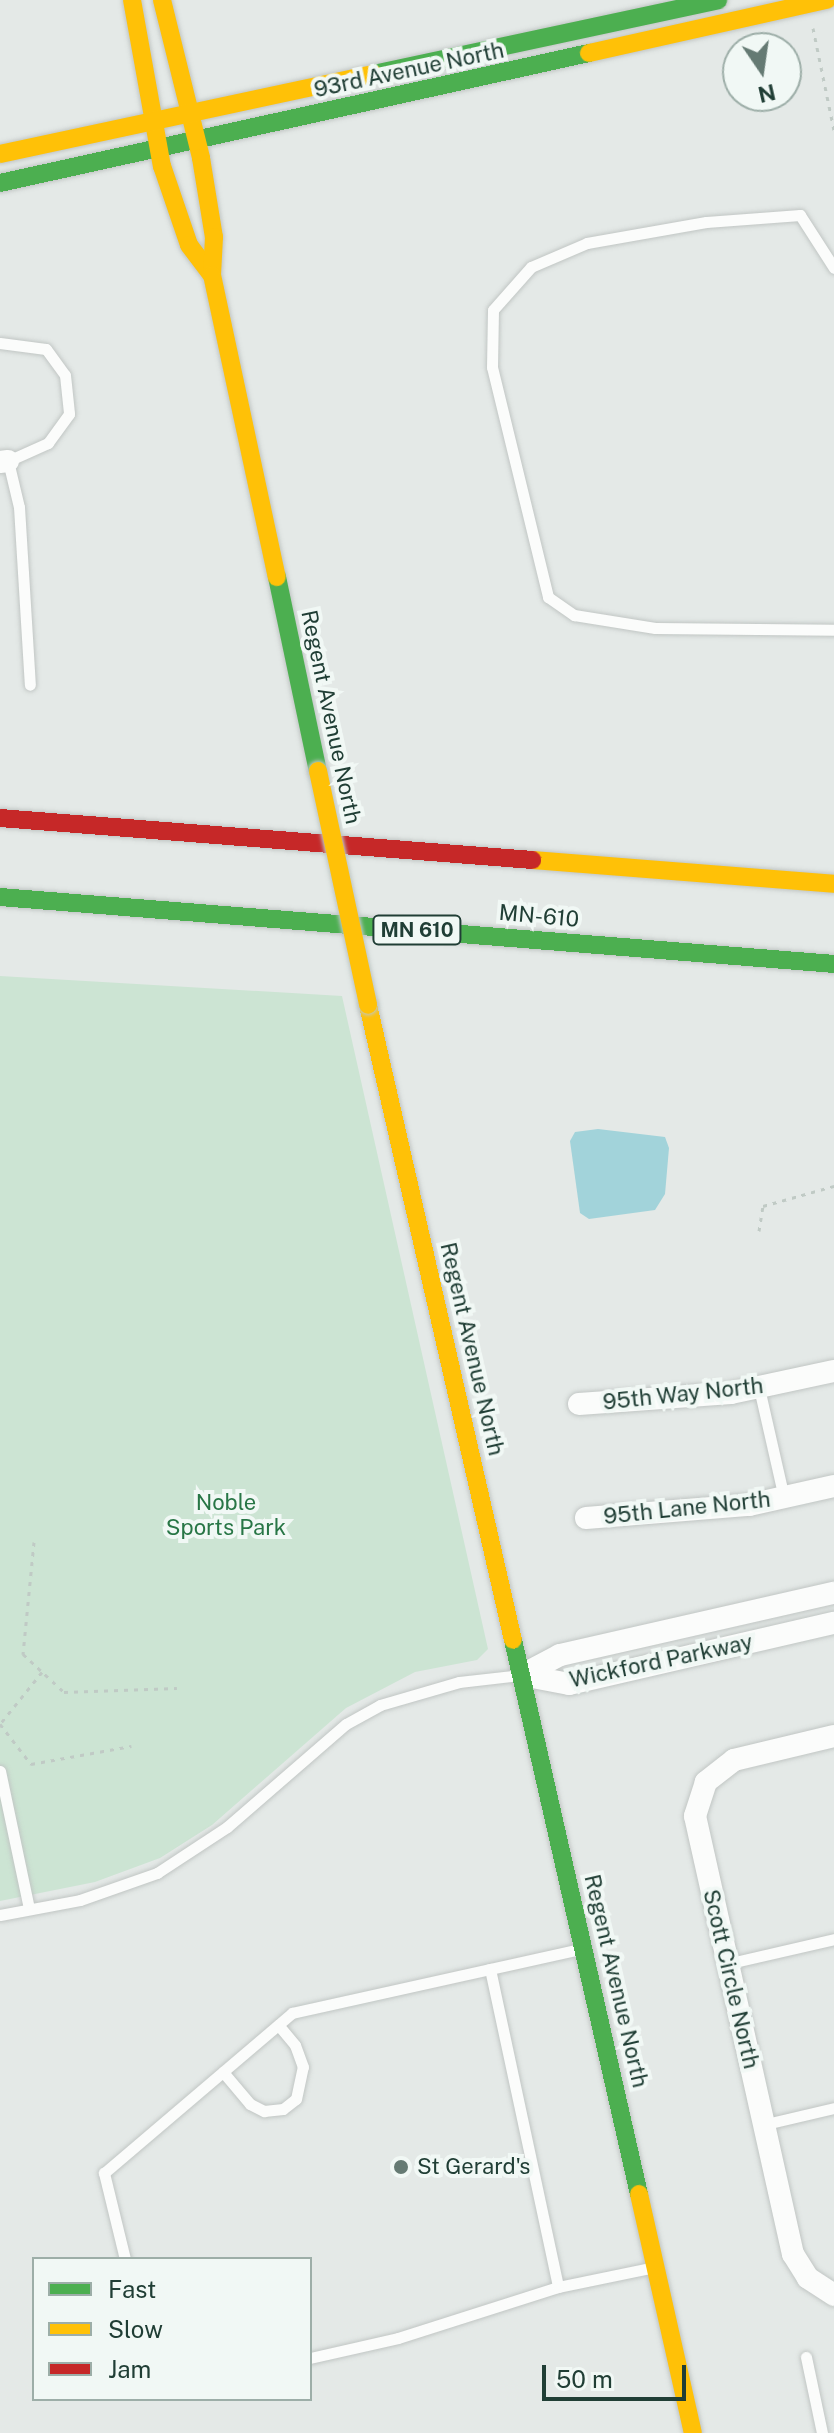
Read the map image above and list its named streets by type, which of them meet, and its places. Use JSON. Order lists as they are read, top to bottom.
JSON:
{
  "streets": {
    "main road": [
      "93rd Avenue North",
      "Regent Avenue North",
      "MN-610",
      "MN 610"
    ],
    "street": [
      "95th Way North",
      "95th Lane North",
      "Wickford Parkway",
      "Scott Circle North"
    ]
  },
  "crossings": [
    ["93rd Avenue North", "Regent Avenue North"],
    ["Regent Avenue North", "Wickford Parkway"]
  ],
  "parks": ["Noble Sports Park"],
  "places": ["St Gerard's"],
  "legend": ["Fast", "Slow", "Jam"],
  "scale_bar": "50 m",
  "north": "bottom"
}
